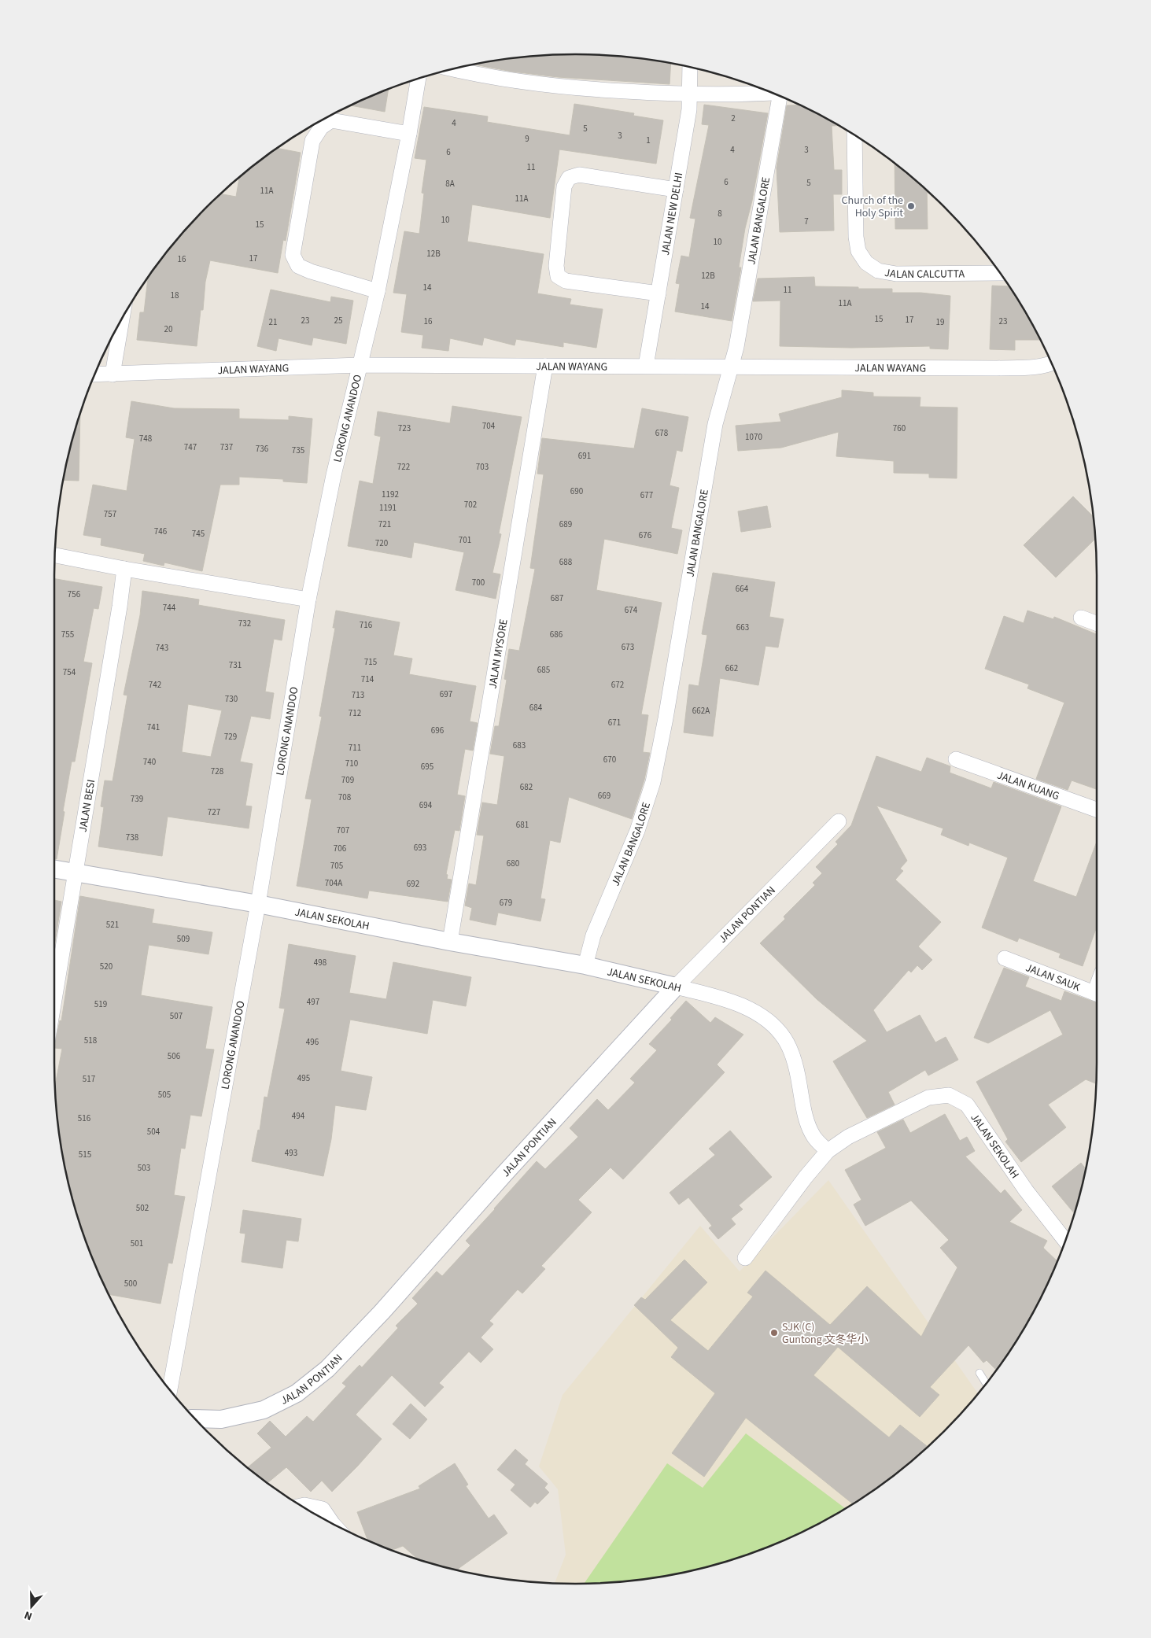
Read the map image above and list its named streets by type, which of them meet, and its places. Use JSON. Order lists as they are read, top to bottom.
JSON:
{
  "streets": {
    "street": [
      "JALAN NEW DELHI",
      "JALAN BANGALORE",
      "JALAN CALCUTTA",
      "JALAN WAYANG",
      "LORONG ANANDOO",
      "JALAN MYSORE",
      "JALAN KUANG",
      "JALAN BESI",
      "JALAN PONTIAN",
      "JALAN SEKOLAH",
      "JALAN SAUK"
    ]
  },
  "crossings": [
    ["JALAN NEW DELHI", "JALAN WAYANG"],
    ["JALAN BANGALORE", "JALAN WAYANG"],
    ["JALAN BANGALORE", "JALAN SEKOLAH"],
    ["JALAN WAYANG", "LORONG ANANDOO"],
    ["JALAN WAYANG", "JALAN MYSORE"],
    ["LORONG ANANDOO", "JALAN SEKOLAH"],
    ["JALAN MYSORE", "JALAN SEKOLAH"],
    ["JALAN BESI", "JALAN SEKOLAH"],
    ["JALAN PONTIAN", "JALAN SEKOLAH"]
  ],
  "places": ["Church of the Holy Spirit", "SJK (C) Guntong 文冬华小"],
  "house_numbers": [
    "2",
    "4",
    "5",
    "3",
    "9",
    "1",
    "4",
    "3",
    "6",
    "11",
    "6",
    "5",
    "8A",
    "11A",
    "11A",
    "8",
    "10",
    "7",
    "15",
    "10",
    "12B",
    "17",
    "16",
    "12B",
    "14",
    "11",
    "18",
    "11A",
    "14",
    "15",
    "17",
    "23",
    "25",
    "16",
    "23",
    "21",
    "19",
    "20",
    "704",
    "723",
    "760",
    "678",
    "1070",
    "748",
    "747",
    "737",
    "736",
    "735",
    "691",
    "722",
    "703",
    "690",
    "1192",
    "677",
    "702",
    "1191",
    "757",
    "721",
    "689",
    "746",
    "745",
    "676",
    "701",
    "720",
    "688",
    "700",
    "664",
    "756",
    "687",
    "744",
    "674",
    "732",
    "716",
    "663",
    "755",
    "686",
    "673",
    "743",
    "715",
    "731",
    "662",
    "685",
    "754",
    "714",
    "742",
    "672",
    "697",
    "713",
    "730",
    "684",
    "662A",
    "712",
    "671",
    "741",
    "696",
    "729",
    "683",
    "711",
    "670",
    "740",
    "710",
    "695",
    "728",
    "709",
    "682",
    "669",
    "708",
    "739",
    "694",
    "727",
    "681",
    "707",
    "738",
    "693",
    "706",
    "680",
    "705",
    "704A",
    "692",
    "679",
    "521",
    "509",
    "498",
    "520",
    "497",
    "519",
    "507",
    "518",
    "496",
    "506",
    "495",
    "517",
    "505",
    "494",
    "516",
    "504",
    "493",
    "515",
    "503",
    "502",
    "501",
    "500"
  ],
  "north": "bottom"
}
